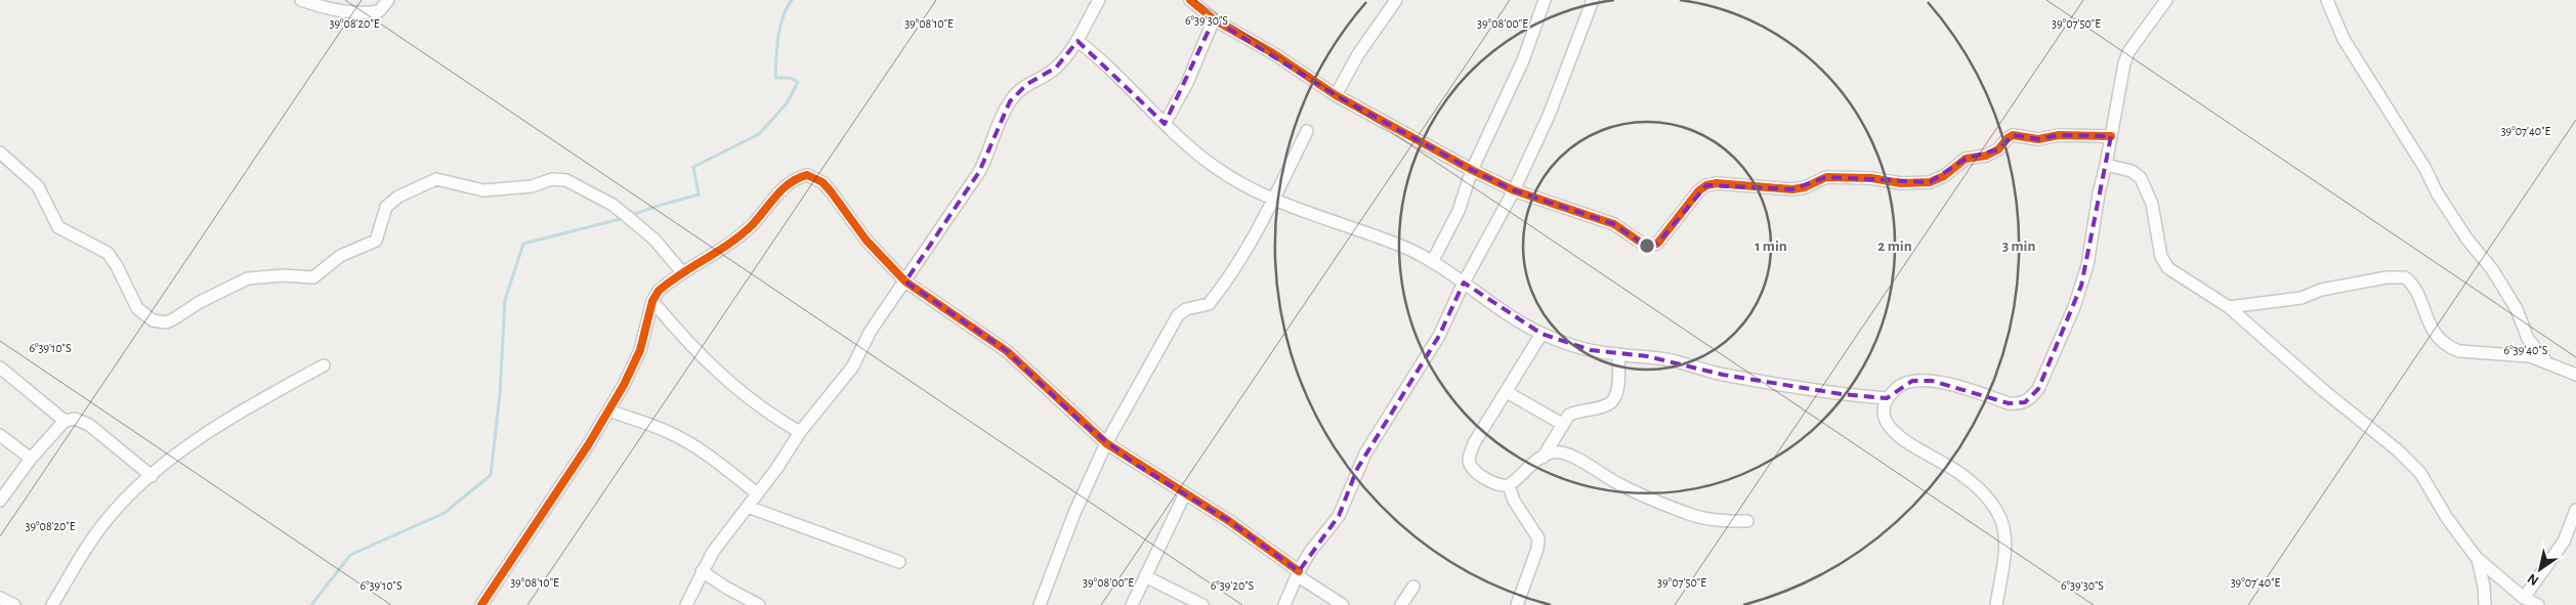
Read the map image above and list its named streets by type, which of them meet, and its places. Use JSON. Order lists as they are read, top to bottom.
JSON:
{
  "north": "bottom left",
  "coordinates": [
    "6°39'30\"S",
    "39°08'20\"E",
    "39°08'10\"E",
    "39°08'00\"E",
    "39°07'50\"E",
    "39°07'40\"E",
    "6°39'10\"S",
    "6°39'40\"S",
    "6°39'20\"S"
  ],
  "rings": ["1 min", "2 min", "3 min"]
}
